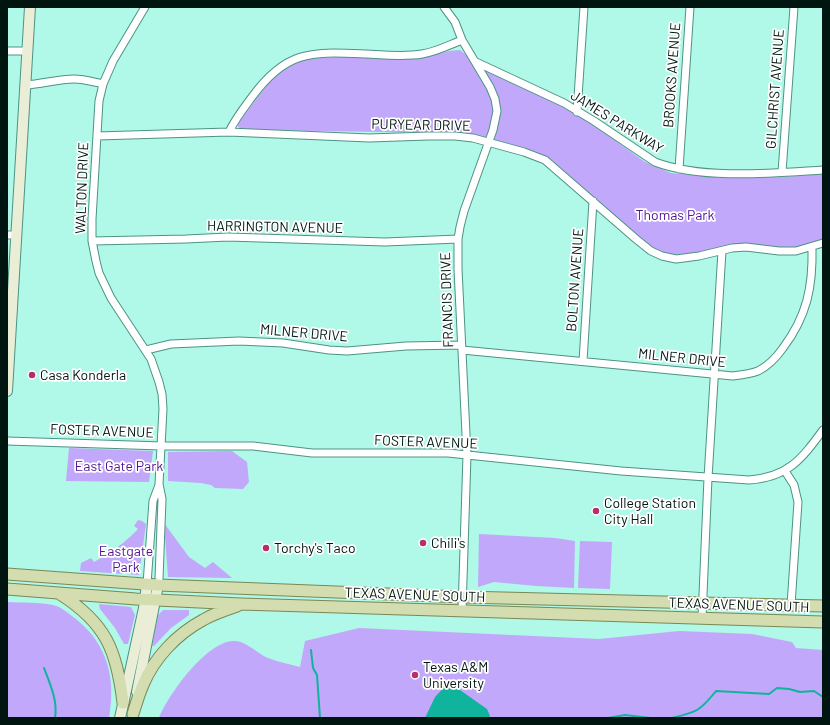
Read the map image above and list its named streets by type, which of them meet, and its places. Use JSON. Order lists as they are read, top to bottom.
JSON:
{
  "streets": {
    "main road": ["TEXAS AVENUE SOUTH"],
    "street": [
      "BROOKS AVENUE",
      "GILCHRIST AVENUE",
      "JAMES PARKWAY",
      "PURYEAR DRIVE",
      "WALTON DRIVE",
      "HARRINGTON AVENUE",
      "BOLTON AVENUE",
      "FRANCIS DRIVE",
      "MILNER DRIVE",
      "FOSTER AVENUE"
    ]
  },
  "crossings": [
    ["BROOKS AVENUE", "JAMES PARKWAY"],
    ["GILCHRIST AVENUE", "JAMES PARKWAY"],
    ["JAMES PARKWAY", "FRANCIS DRIVE"],
    ["PURYEAR DRIVE", "WALTON DRIVE"],
    ["PURYEAR DRIVE", "BOLTON AVENUE"],
    ["PURYEAR DRIVE", "FRANCIS DRIVE"],
    ["PURYEAR DRIVE", "MILNER DRIVE"],
    ["WALTON DRIVE", "HARRINGTON AVENUE"],
    ["WALTON DRIVE", "MILNER DRIVE"],
    ["WALTON DRIVE", "FOSTER AVENUE"],
    ["WALTON DRIVE", "TEXAS AVENUE SOUTH"],
    ["HARRINGTON AVENUE", "FRANCIS DRIVE"],
    ["BOLTON AVENUE", "MILNER DRIVE"],
    ["FRANCIS DRIVE", "MILNER DRIVE"],
    ["FRANCIS DRIVE", "FOSTER AVENUE"],
    ["FRANCIS DRIVE", "TEXAS AVENUE SOUTH"]
  ],
  "parks": ["Thomas Park", "East Gate Park", "Eastgate Park"],
  "places": [
    "Casa Konderla",
    "College Station City Hall",
    "Chili's",
    "Torchy's Taco",
    "Texas A&M University"
  ]
}
